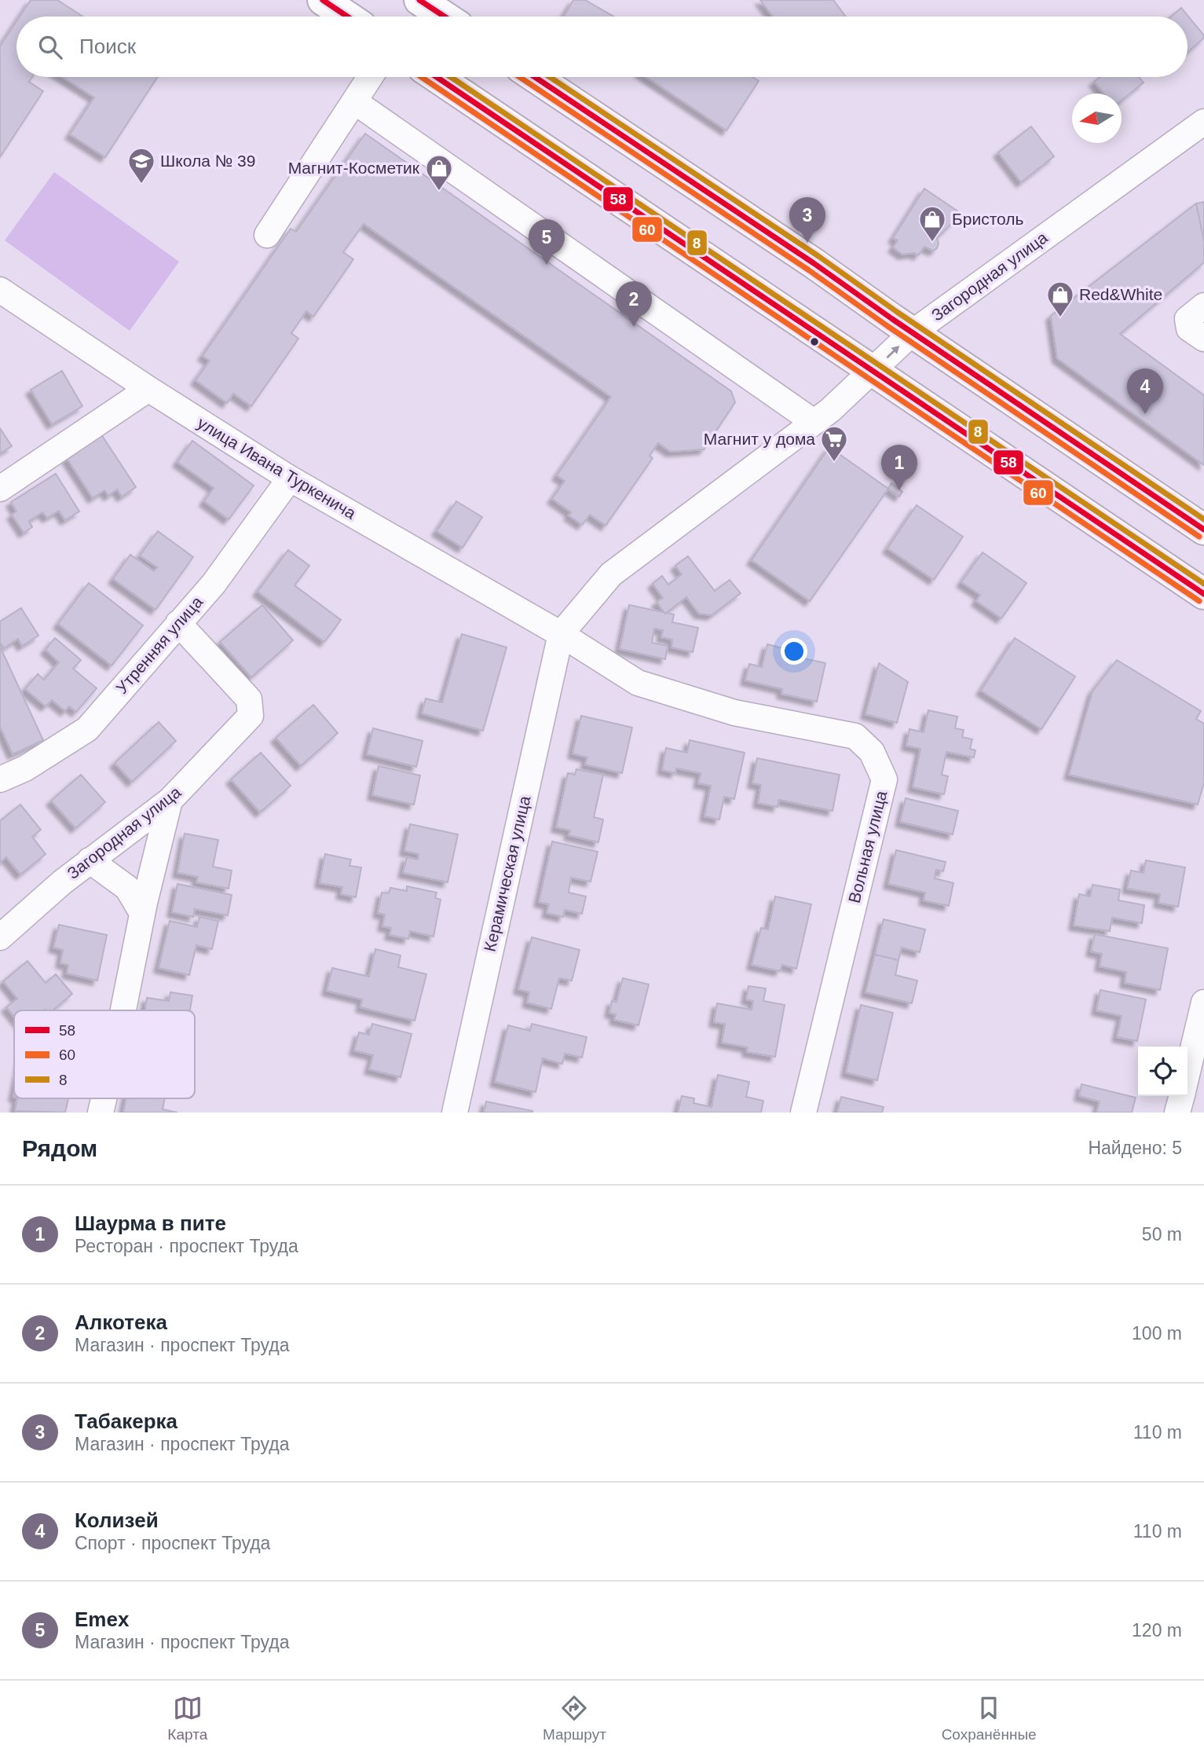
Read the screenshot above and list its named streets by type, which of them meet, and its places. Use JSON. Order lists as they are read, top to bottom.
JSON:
{
  "streets": {
    "street": [
      "Загородная улица",
      "улица Ивана Туркенича",
      "Утренняя улица",
      "Вольная улица",
      "Керамическая улица"
    ]
  },
  "crossings": [
    ["Загородная улица", "улица Ивана Туркенича"],
    ["Загородная улица", "Утренняя улица"],
    ["Загородная улица", "Вольная улица"],
    ["Загородная улица", "Керамическая улица"],
    ["улица Ивана Туркенича", "Утренняя улица"],
    ["улица Ивана Туркенича", "Вольная улица"],
    ["улица Ивана Туркенича", "Керамическая улица"],
    ["Вольная улица", "Керамическая улица"]
  ],
  "places": {
    "school or university": ["Школа № 39"],
    "shop": ["Магнит-Косметик", "Бристоль", "Red&White"],
    "supermarket": ["Магнит у дома"]
  },
  "lines": ["transit line 58", "transit line 60", "transit line 8"],
  "legend": ["58", "60", "8"],
  "north": "left",
  "page": {
    "search": "Поиск",
    "pins": [
      "3",
      "5",
      "2",
      "4",
      "1"
    ],
    "heading": ["Рядом", "Найдено: 5"],
    "list": [
      {
        "mark": "1",
        "name": "Шаурма в пите",
        "note": "Ресторан · проспект Труда",
        "value": "50 m"
      },
      {
        "mark": "2",
        "name": "Алкотека",
        "note": "Магазин · проспект Труда",
        "value": "100 m"
      },
      {
        "mark": "3",
        "name": "Табакерка",
        "note": "Магазин · проспект Труда",
        "value": "110 m"
      },
      {
        "mark": "4",
        "name": "Колизей",
        "note": "Спорт · проспект Труда",
        "value": "110 m"
      },
      {
        "mark": "5",
        "name": "Emex",
        "note": "Магазин · проспект Труда",
        "value": "120 m"
      }
    ],
    "nav": ["Карта", "Маршрут", "Сохранённые"]
  }
}
